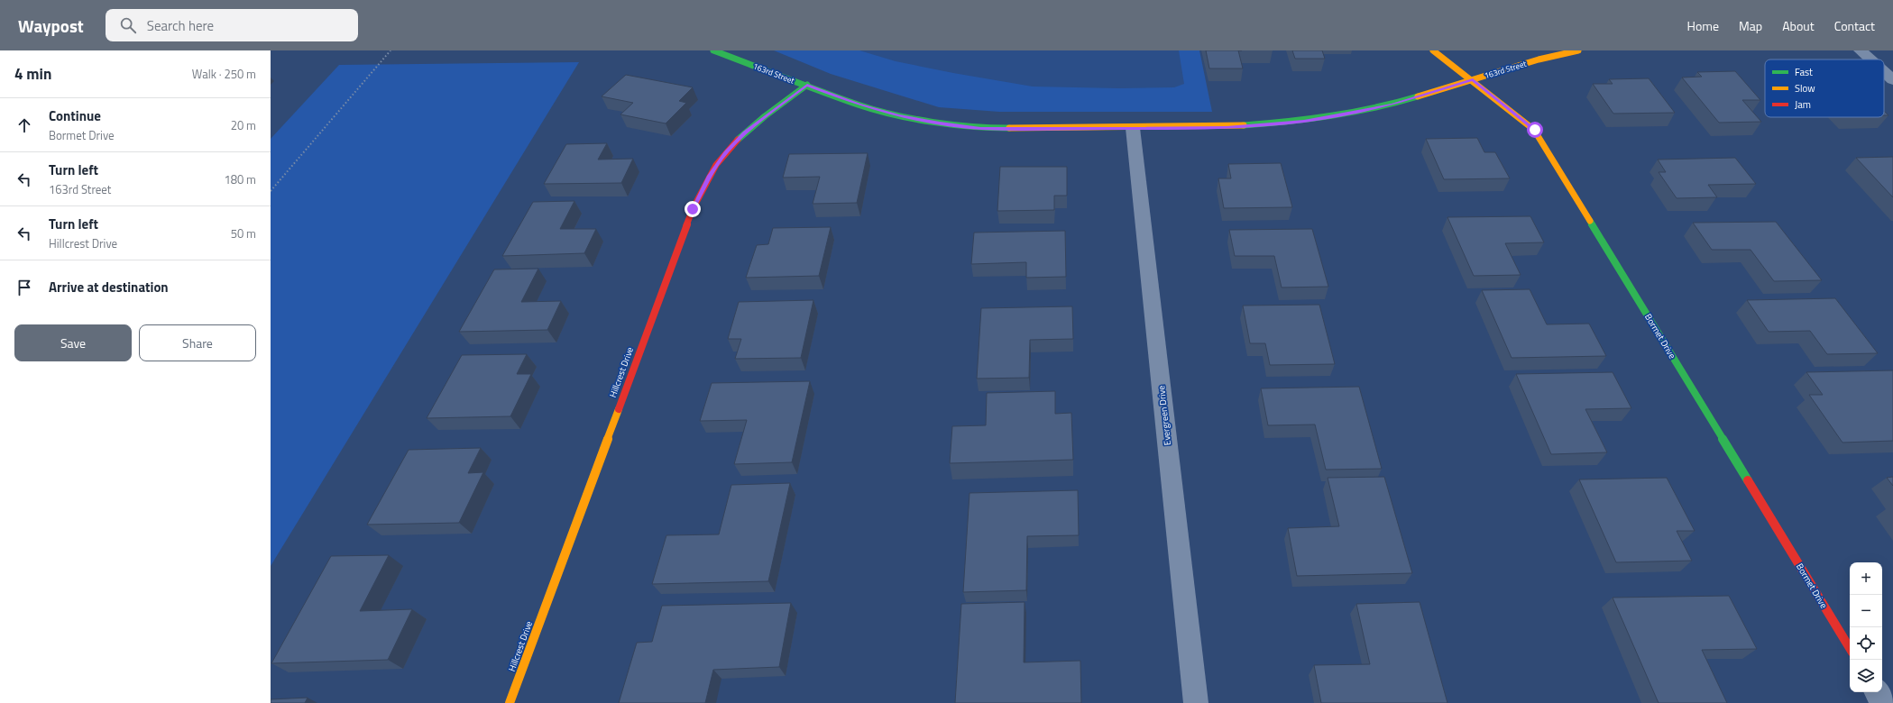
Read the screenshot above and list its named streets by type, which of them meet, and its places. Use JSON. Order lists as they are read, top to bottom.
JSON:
{
  "streets": {
    "street": [
      "163rd Street",
      "Bormet Drive",
      "Hillcrest Drive",
      "Evergreen Drive"
    ]
  },
  "crossings": [
    ["163rd Street", "Bormet Drive"],
    ["163rd Street", "Hillcrest Drive"],
    ["163rd Street", "Evergreen Drive"]
  ],
  "legend": ["Fast", "Slow", "Jam"],
  "page": {
    "header": "Waypost",
    "search": "Search here",
    "nav": [
      "Home",
      "Map",
      "About",
      "Contact"
    ],
    "heading": ["4 min", "Walk · 250 m"],
    "list": [
      ["Continue", "Bormet Drive", "20 m"],
      ["Turn left", "163rd Street", "180 m"],
      ["Turn left", "Hillcrest Drive", "50 m"],
      "Arrive at destination"
    ],
    "buttons": ["Save", "Share"],
    "map_buttons": ["+", "−"]
  }
}
